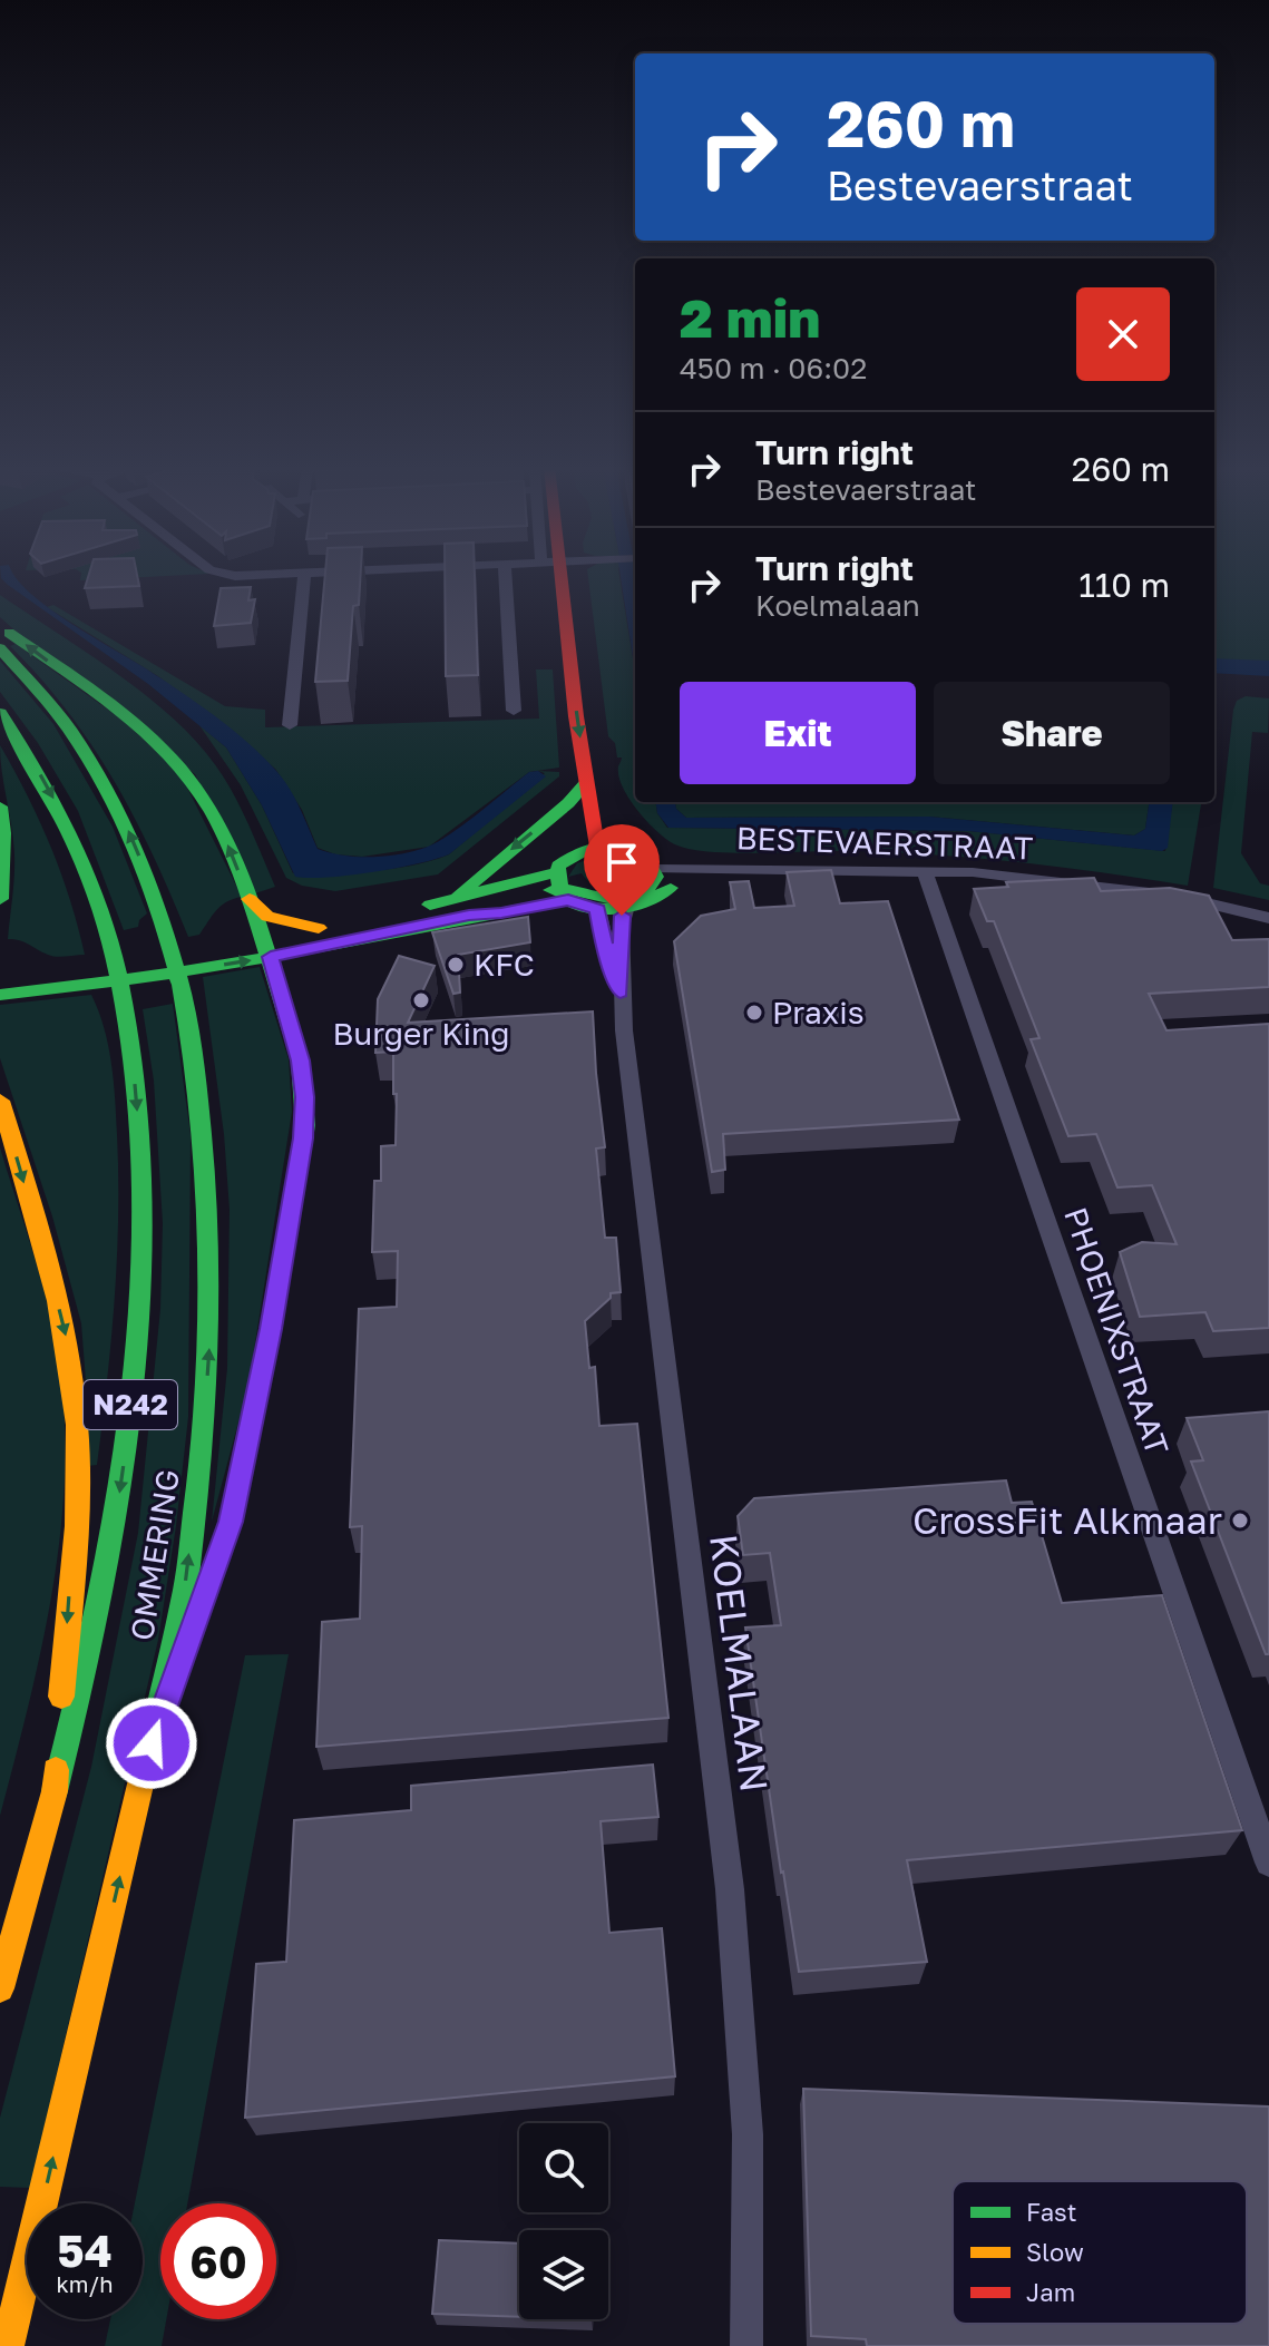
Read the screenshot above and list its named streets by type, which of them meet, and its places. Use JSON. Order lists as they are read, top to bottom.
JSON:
{
  "streets": {
    "main road": ["N242", "OMMERING"],
    "street": ["BESTEVAERSTRAAT", "PHOENIXSTRAAT", "KOELMALAAN"]
  },
  "crossings": [
    ["BESTEVAERSTRAAT", "PHOENIXSTRAAT"],
    ["N242", "OMMERING"]
  ],
  "places": [
    "KFC",
    "Burger King",
    "Praxis",
    "CrossFit Alkmaar"
  ],
  "legend": ["Fast", "Slow", "Jam"],
  "page": {
    "turn": ["260 m", "Bestevaerstraat"],
    "heading": ["2 min", "450 m · 06:02"],
    "list": [
      {
        "name": "Turn right",
        "note": "Bestevaerstraat",
        "value": "260 m"
      },
      {
        "name": "Turn right",
        "note": "Koelmalaan",
        "value": "110 m"
      }
    ],
    "buttons": ["Exit", "Share"],
    "speed": "54 km/h",
    "limit": "60"
  }
}
